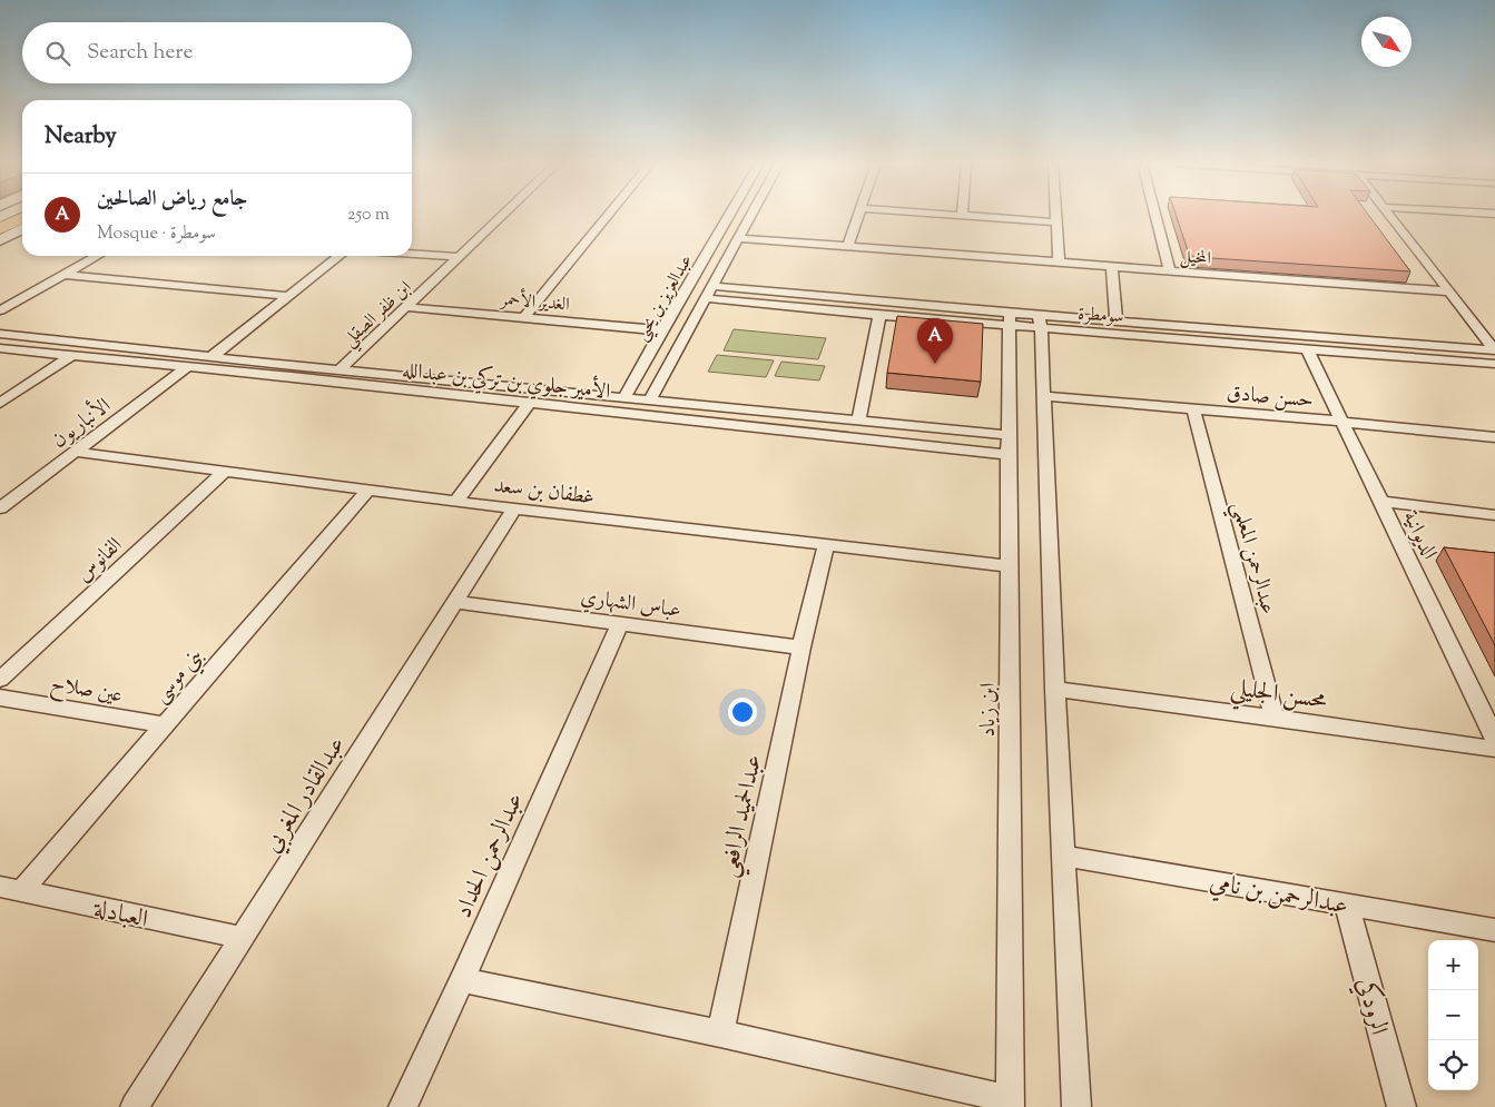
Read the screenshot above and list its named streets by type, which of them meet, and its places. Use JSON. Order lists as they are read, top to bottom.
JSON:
{
  "streets": {
    "street": [
      "المخيل",
      "عبدالعزيز بن يحيى",
      "الغدير الأحمر",
      "ابن ظفر الصقلي",
      "سومطرة",
      "الأمير جلوي بن تركي بن عبدالله",
      "حسن صادق",
      "الأنباريون",
      "غطفان بن سعد",
      "الديوانية",
      "عبدالرحمن المعلمي",
      "الفانوس",
      "عباس الشهاري",
      "بني موسى",
      "عين صلاح",
      "محسن الجليلي",
      "ابن زياد",
      "عبدالقادر المغربي",
      "عبدالحميد الرافعي",
      "عبدالرحمن الحداد",
      "عبدالرحمن بن نامي",
      "العبادلة",
      "الرودكي"
    ]
  },
  "crossings": [
    ["المخيل", "عبدالعزيز بن يحيى"],
    ["عبدالعزيز بن يحيى", "الغدير الأحمر"],
    ["عبدالعزيز بن يحيى", "سومطرة"],
    ["عبدالعزيز بن يحيى", "الأمير جلوي بن تركي بن عبدالله"],
    ["الغدير الأحمر", "ابن ظفر الصقلي"],
    ["ابن ظفر الصقلي", "الأمير جلوي بن تركي بن عبدالله"],
    ["سومطرة", "الديوانية"],
    ["سومطرة", "ابن زياد"],
    ["الأمير جلوي بن تركي بن عبدالله", "الأنباريون"],
    ["الأمير جلوي بن تركي بن عبدالله", "ابن زياد"],
    ["حسن صادق", "الديوانية"],
    ["حسن صادق", "عبدالرحمن المعلمي"],
    ["الأنباريون", "غطفان بن سعد"],
    ["غطفان بن سعد", "الفانوس"],
    ["غطفان بن سعد", "بني موسى"],
    ["غطفان بن سعد", "ابن زياد"],
    ["غطفان بن سعد", "عبدالقادر المغربي"],
    ["غطفان بن سعد", "عبدالحميد الرافعي"],
    ["عبدالرحمن المعلمي", "محسن الجليلي"],
    ["عباس الشهاري", "عبدالقادر المغربي"],
    ["عباس الشهاري", "عبدالحميد الرافعي"],
    ["عباس الشهاري", "عبدالرحمن الحداد"],
    ["بني موسى", "عين صلاح"],
    ["بني موسى", "العبادلة"],
    ["عبدالقادر المغربي", "العبادلة"],
    ["عبدالرحمن بن نامي", "الرودكي"]
  ],
  "north": "bottom right",
  "page": {
    "search": "Search here",
    "heading": "Nearby",
    "list": [
      {
        "mark": "A",
        "name": "جامع رياض الصالحين",
        "note": "Mosque · سومطرة",
        "value": "250 m"
      }
    ],
    "pins": "A",
    "map_buttons": ["+", "−"]
  }
}
